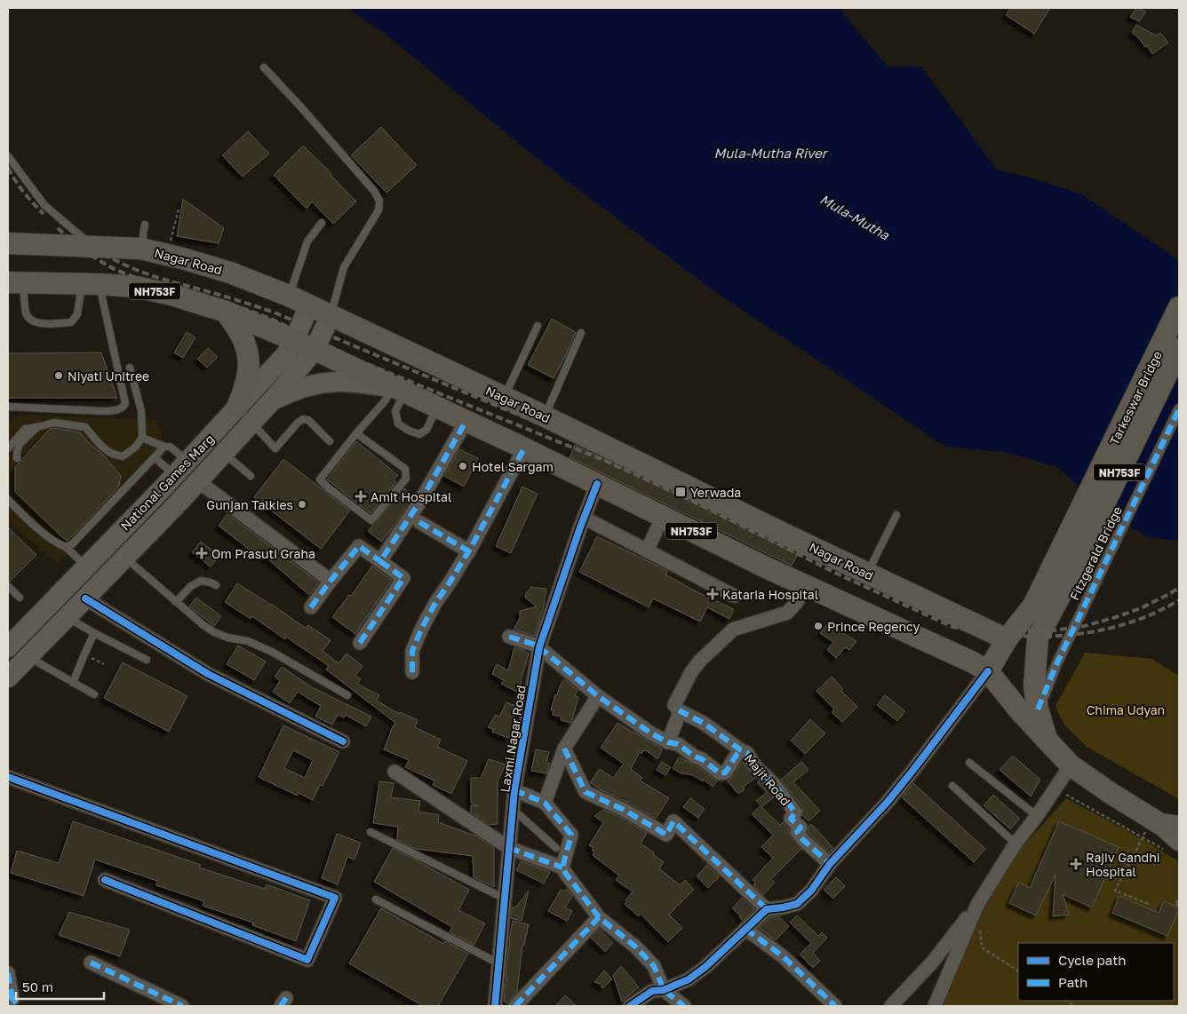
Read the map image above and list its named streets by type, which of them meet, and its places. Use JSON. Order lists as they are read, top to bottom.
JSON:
{
  "streets": {
    "highway": ["Nagar Road", "NH753F", "Tarkeswar Bridge"],
    "main road": ["National Games Marg"],
    "street": ["Fitzgerald Bridge", "Laxmi Nagar Road", "Majit Road"]
  },
  "crossings": [
    ["Nagar Road", "National Games Marg"],
    ["NH753F", "National Games Marg"],
    ["NH753F", "Laxmi Nagar Road"]
  ],
  "water": ["Mula-Mutha River", "Mula-Mutha"],
  "parks": ["Chima Udyan"],
  "places": {
    "other": [
      "Niyati Unitree",
      "Hotel Sargam",
      "Gunjan Talkies",
      "Prince Regency"
    ],
    "transit": ["Yerwada"],
    "health": [
      "Amit Hospital",
      "Om Prasuti Graha",
      "Kataria Hospital",
      "Rajiv Gandhi Hospital"
    ]
  },
  "legend": ["Cycle path", "Path"],
  "scale_bar": "50 m"
}
